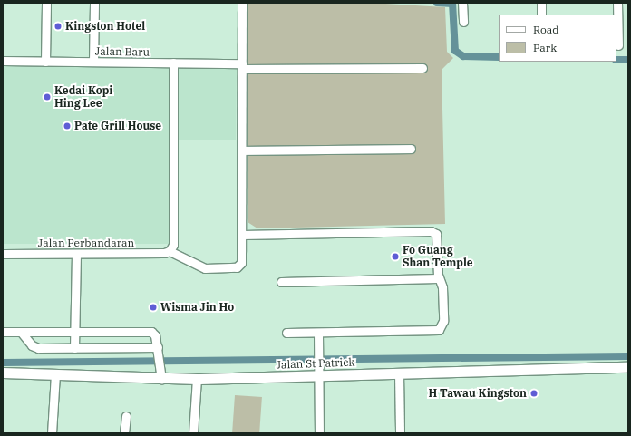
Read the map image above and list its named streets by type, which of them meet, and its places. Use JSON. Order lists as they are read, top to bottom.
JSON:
{
  "streets": {
    "street": ["Jalan Baru", "Jalan Perbandaran", "Jalan St Patrick"]
  },
  "places": [
    "Kingston Hotel",
    "Kedai Kopi Hing Lee",
    "Pate Grill House",
    "Fo Guang Shan Temple",
    "Wisma Jin Ho",
    "H Tawau Kingston"
  ],
  "legend": ["Road", "Park"]
}
